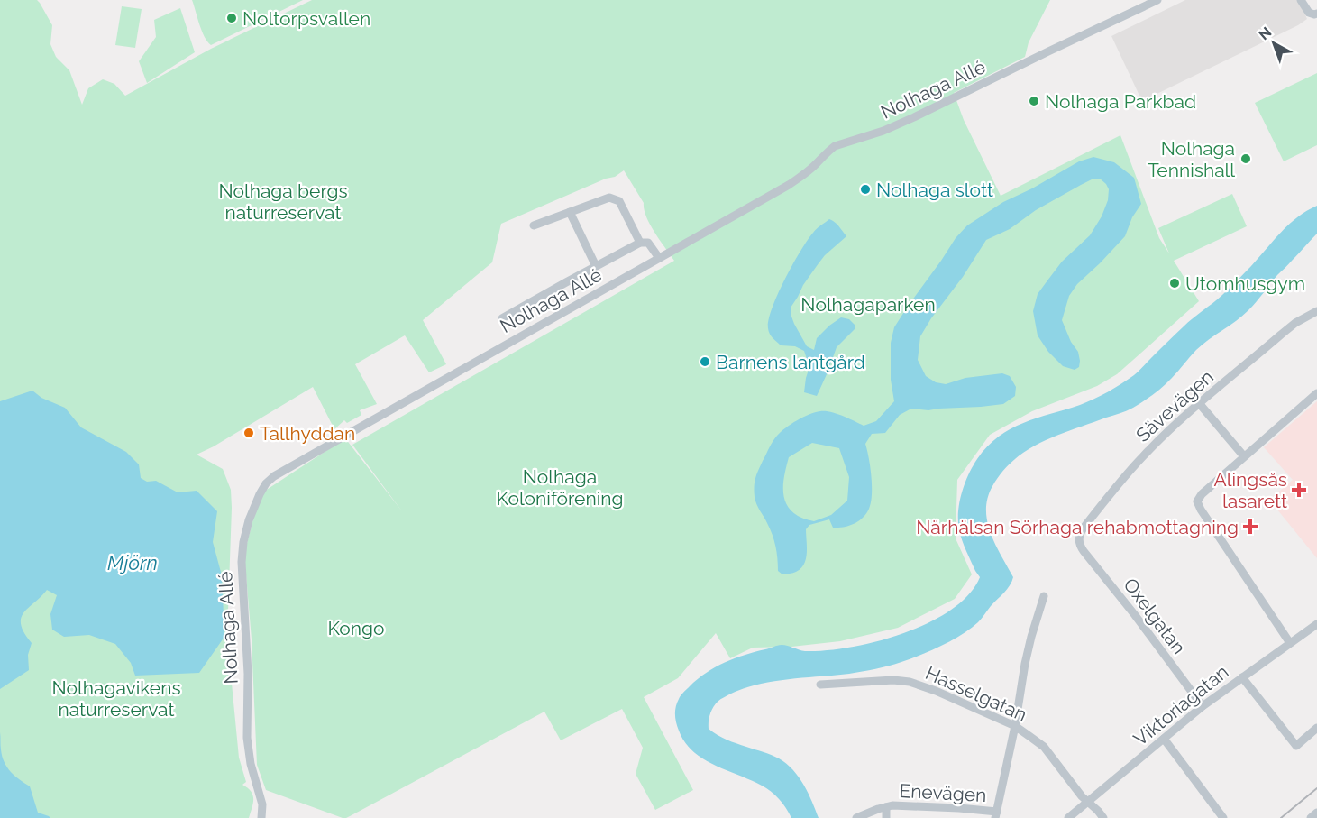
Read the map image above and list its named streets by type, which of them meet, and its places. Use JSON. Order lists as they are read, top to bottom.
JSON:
{
  "streets": {
    "street": [
      "Nolhaga Allé",
      "Sävevägen",
      "Oxelgatan",
      "Hasselgatan",
      "Viktoriagatan",
      "Enevägen"
    ]
  },
  "crossings": [
    ["Sävevägen", "Oxelgatan"],
    ["Oxelgatan", "Viktoriagatan"],
    ["Hasselgatan", "Viktoriagatan"]
  ],
  "water": ["Mjörn"],
  "parks": [
    "Nolhaga bergs naturreservat",
    "Nolhagaparken",
    "Nolhaga Koloniförening",
    "Kongo",
    "Nolhagavikens naturreservat"
  ],
  "places": {
    "other": [
      "Noltorpsvallen",
      "Nolhaga Parkbad",
      "Nolhaga Tennishall",
      "Nolhaga slott",
      "Utomhusgym",
      "Barnens lantgård",
      "Tallhyddan"
    ],
    "health": ["Alingsås lasarett", "Närhälsan Sörhaga rehabmottagning"]
  },
  "north": "top left"
}
